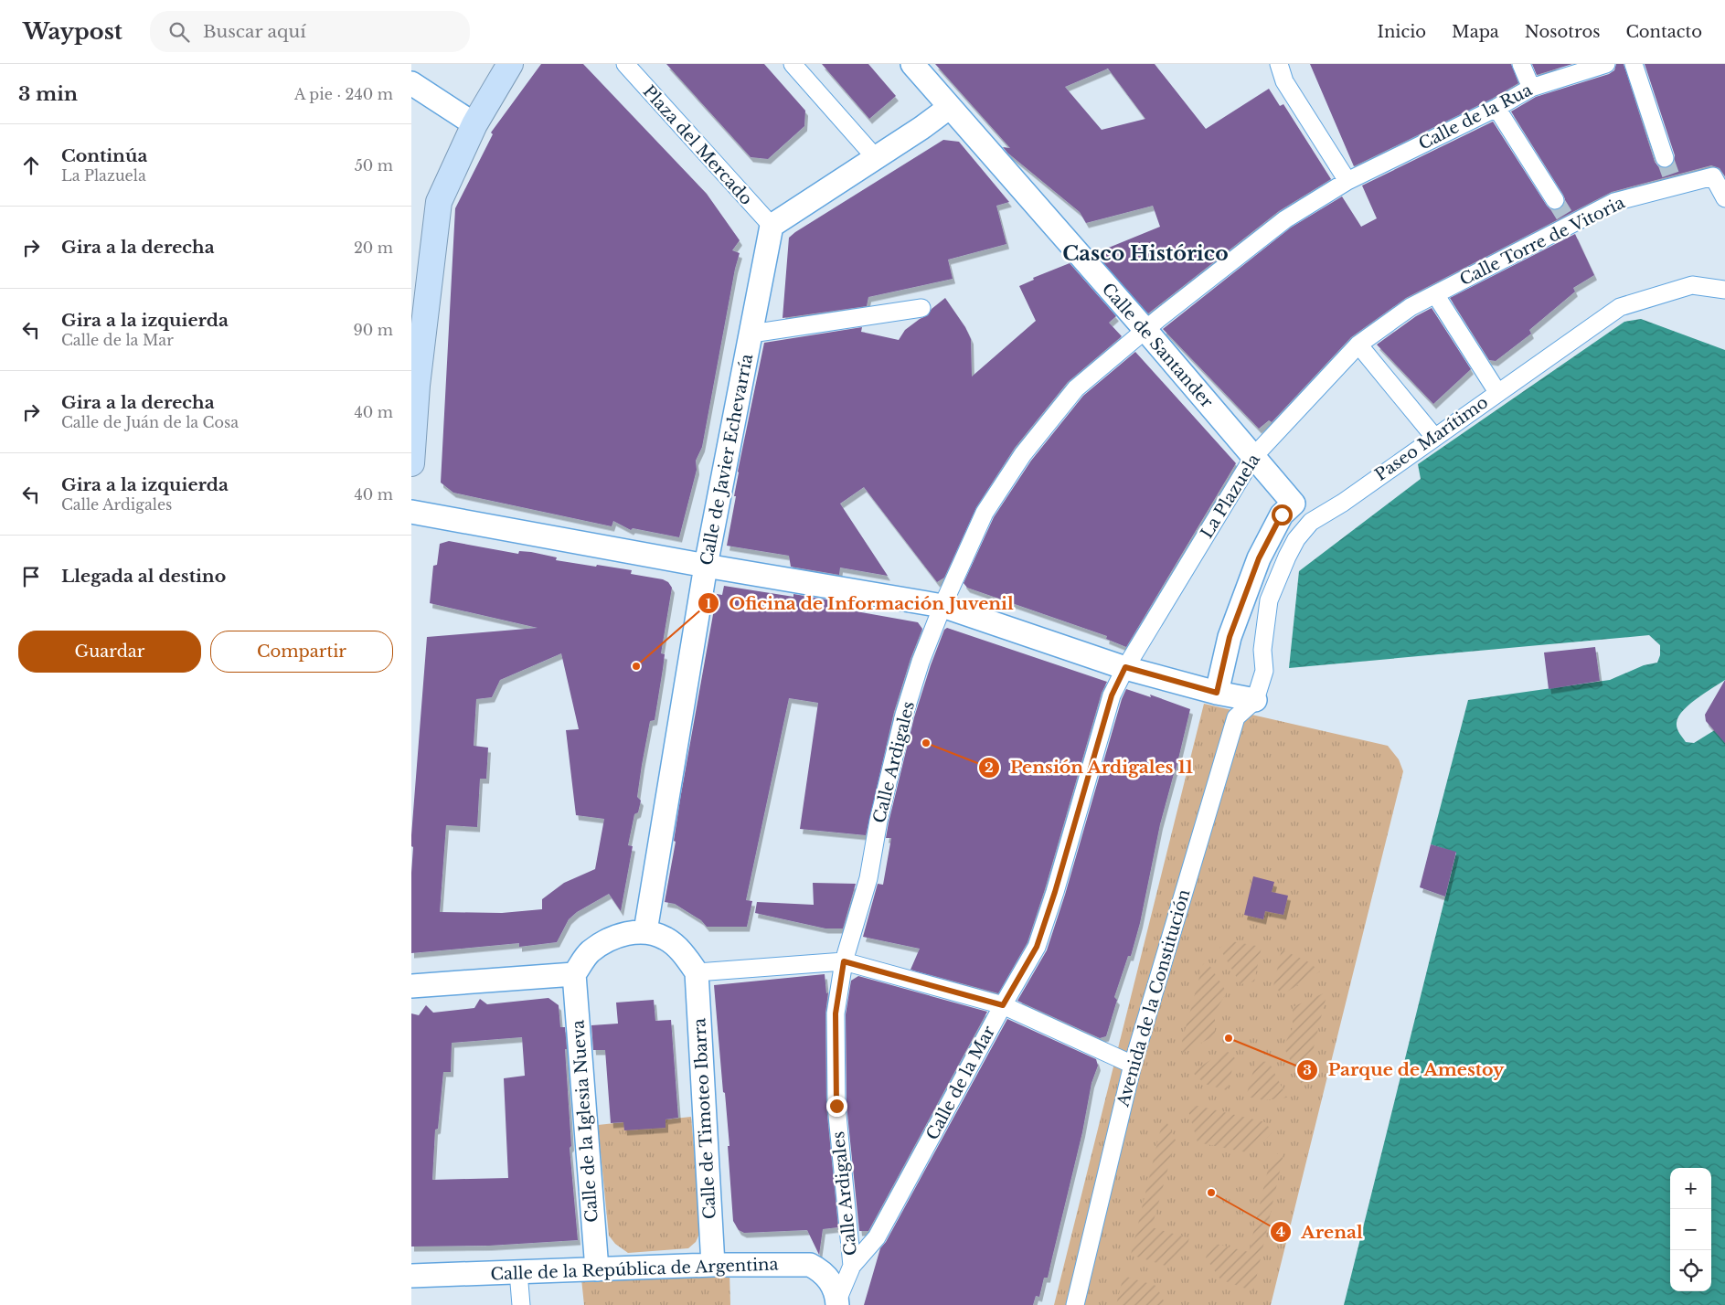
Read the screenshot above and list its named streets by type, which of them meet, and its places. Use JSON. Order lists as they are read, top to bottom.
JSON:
{
  "streets": {
    "street": [
      "Calle de la Rua",
      "Plaza del Mercado",
      "Calle Torre de Vitoria",
      "Calle de Santander",
      "Paseo Marítimo",
      "Calle de Javier Echevarría",
      "La Plazuela",
      "Calle Ardigales",
      "Avenida de la Constitución",
      "Calle de la Mar",
      "Calle de Timoteo Ibarra",
      "Calle de la Iglesia Nueva",
      "Calle de la República de Argentina"
    ]
  },
  "crossings": [
    ["Calle de la Rua", "Calle de Santander"],
    ["Calle de la Rua", "Calle Ardigales"],
    ["Plaza del Mercado", "Calle de Javier Echevarría"],
    ["Calle Torre de Vitoria", "La Plazuela"],
    ["Calle de Santander", "La Plazuela"],
    ["Calle de Santander", "Calle Ardigales"],
    ["Paseo Marítimo", "Avenida de la Constitución"],
    ["La Plazuela", "Calle de la Mar"],
    ["Calle Ardigales", "Calle de la Mar"],
    ["Calle de Timoteo Ibarra", "Calle de la República de Argentina"],
    ["Calle de la Iglesia Nueva", "Calle de la República de Argentina"]
  ],
  "districts": ["Casco Histórico"],
  "places": [
    "Oficina de Información Juvenil",
    "Pensión Ardigales 11",
    "Parque de Amestoy",
    "Arenal"
  ],
  "page": {
    "header": "Waypost",
    "search": "Buscar aquí",
    "nav": [
      "Inicio",
      "Mapa",
      "Nosotros",
      "Contacto"
    ],
    "heading": ["3 min", "A pie · 240 m"],
    "list": [
      ["Continúa", "La Plazuela", "50 m"],
      ["Gira a la derecha", "20 m"],
      ["Gira a la izquierda", "Calle de la Mar", "90 m"],
      ["Gira a la derecha", "Calle de Juán de la Cosa", "40 m"],
      ["Gira a la izquierda", "Calle Ardigales", "40 m"],
      "Llegada al destino"
    ],
    "buttons": ["Guardar", "Compartir"],
    "map_buttons": ["+", "−"]
  }
}
